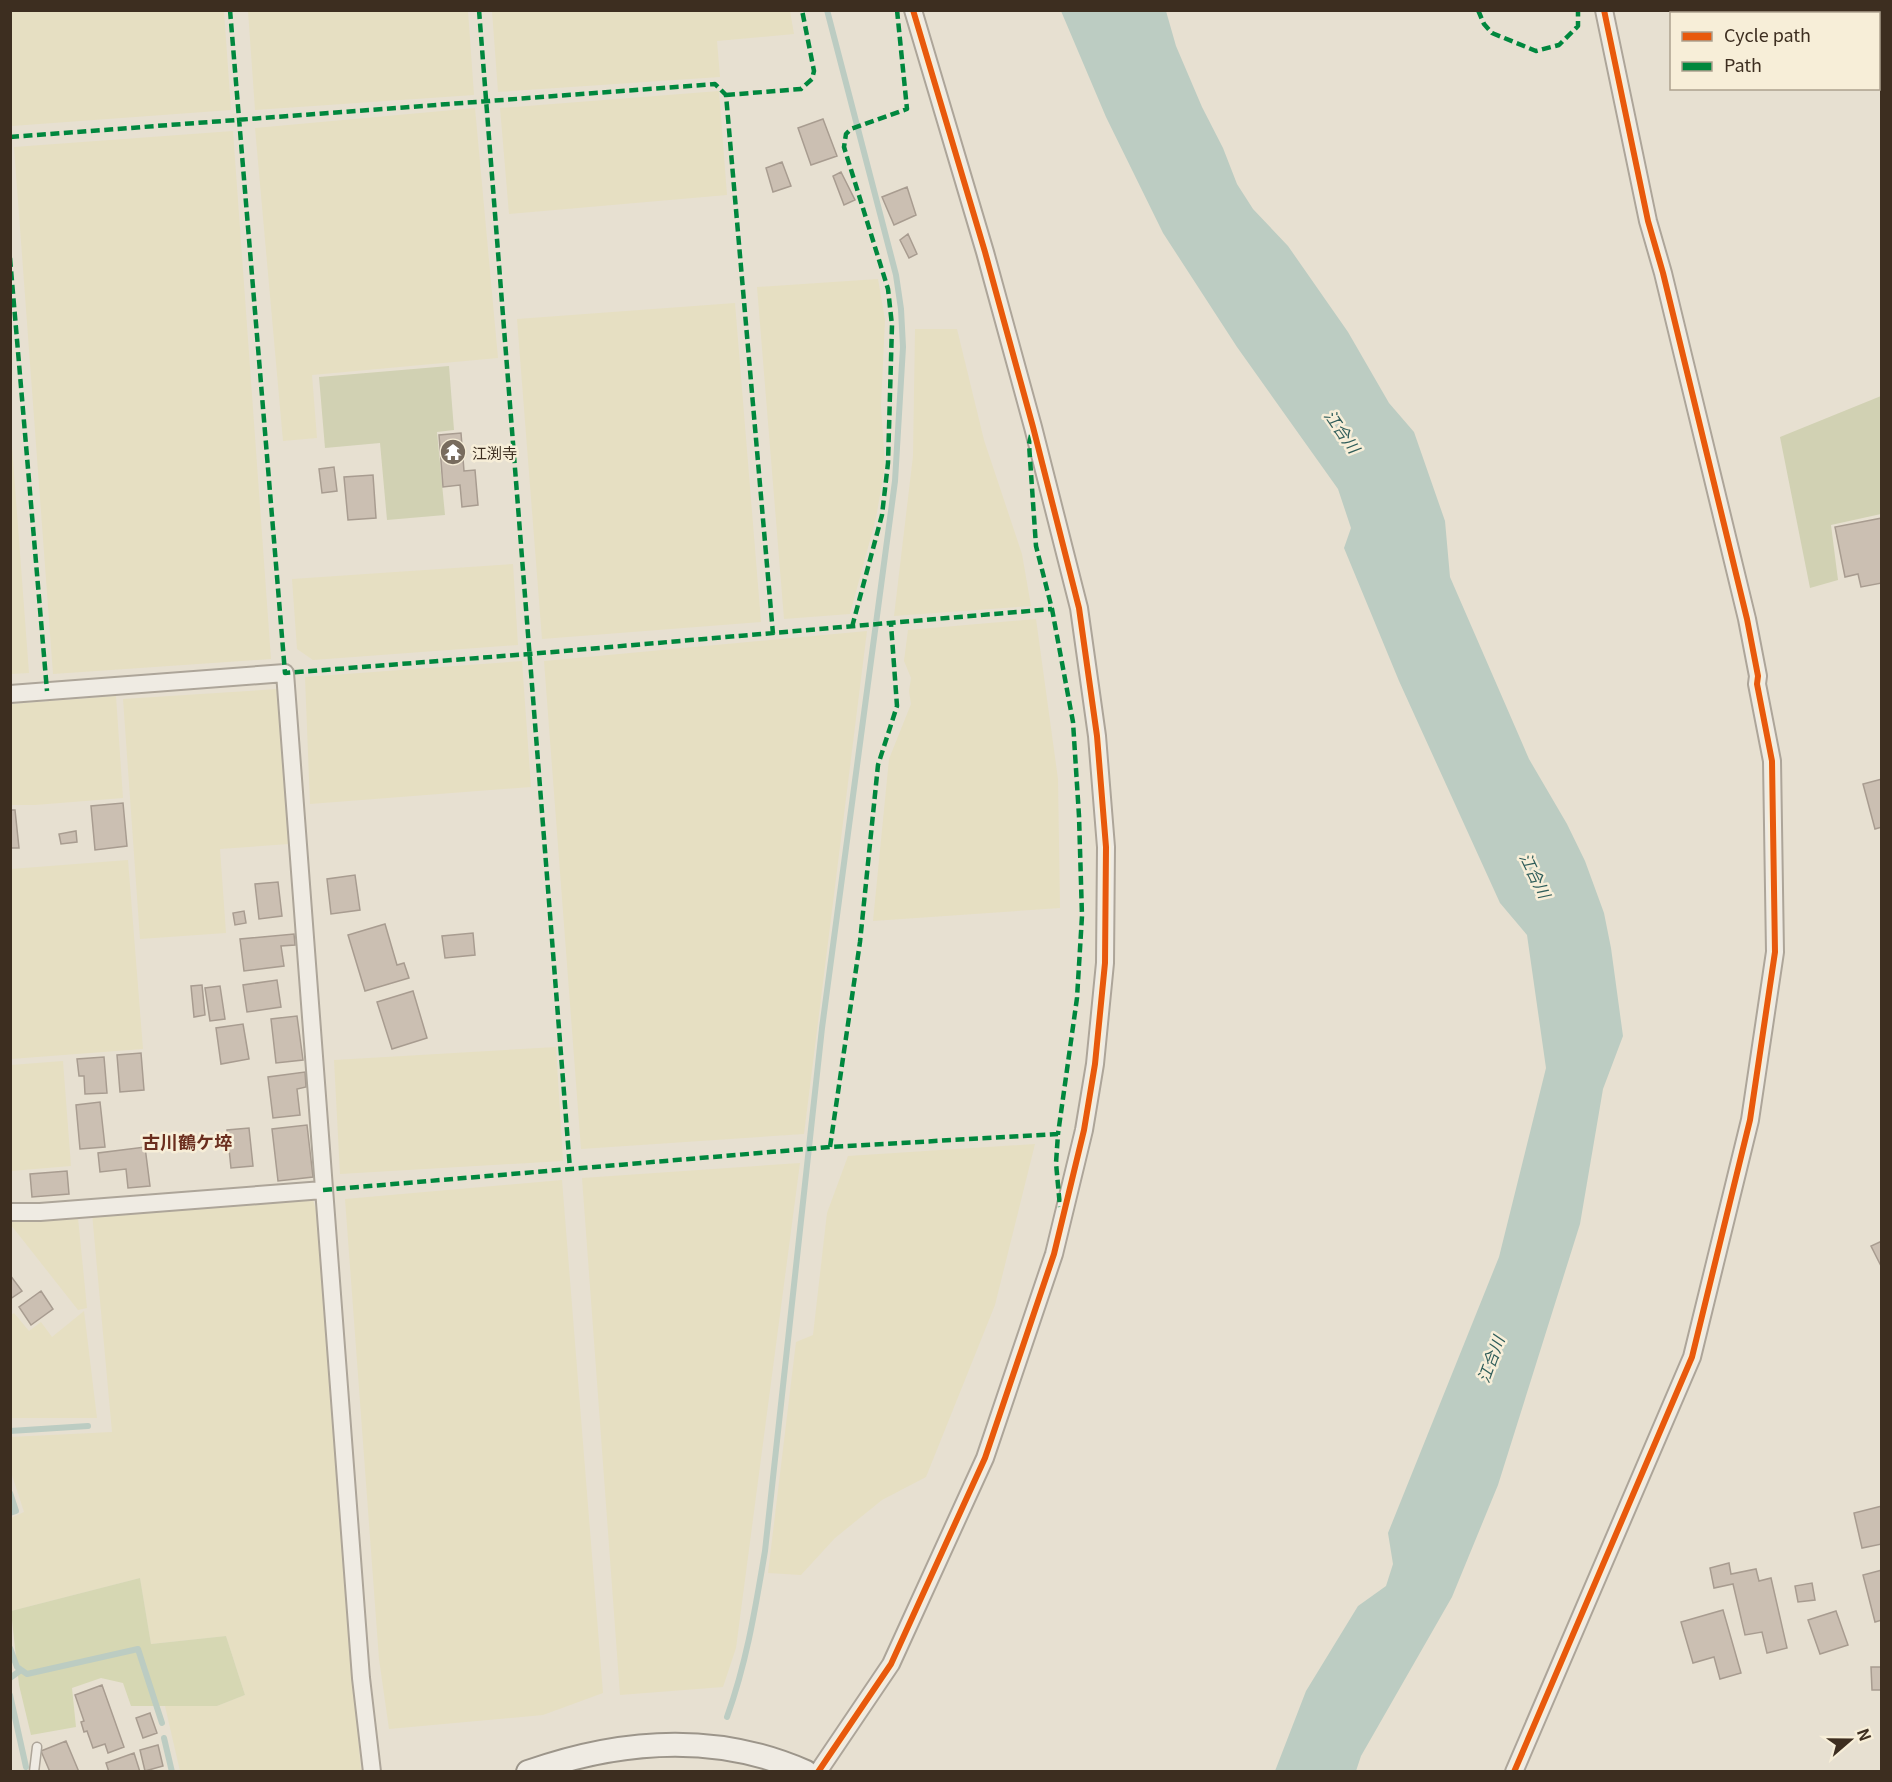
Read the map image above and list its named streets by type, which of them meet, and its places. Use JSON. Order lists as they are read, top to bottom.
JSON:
{
  "districts": ["古川鶴ケ埣"],
  "water": ["江合川"],
  "places": {
    "temple": ["江渕寺"]
  },
  "legend": ["Cycle path", "Path"],
  "north": "right"
}
